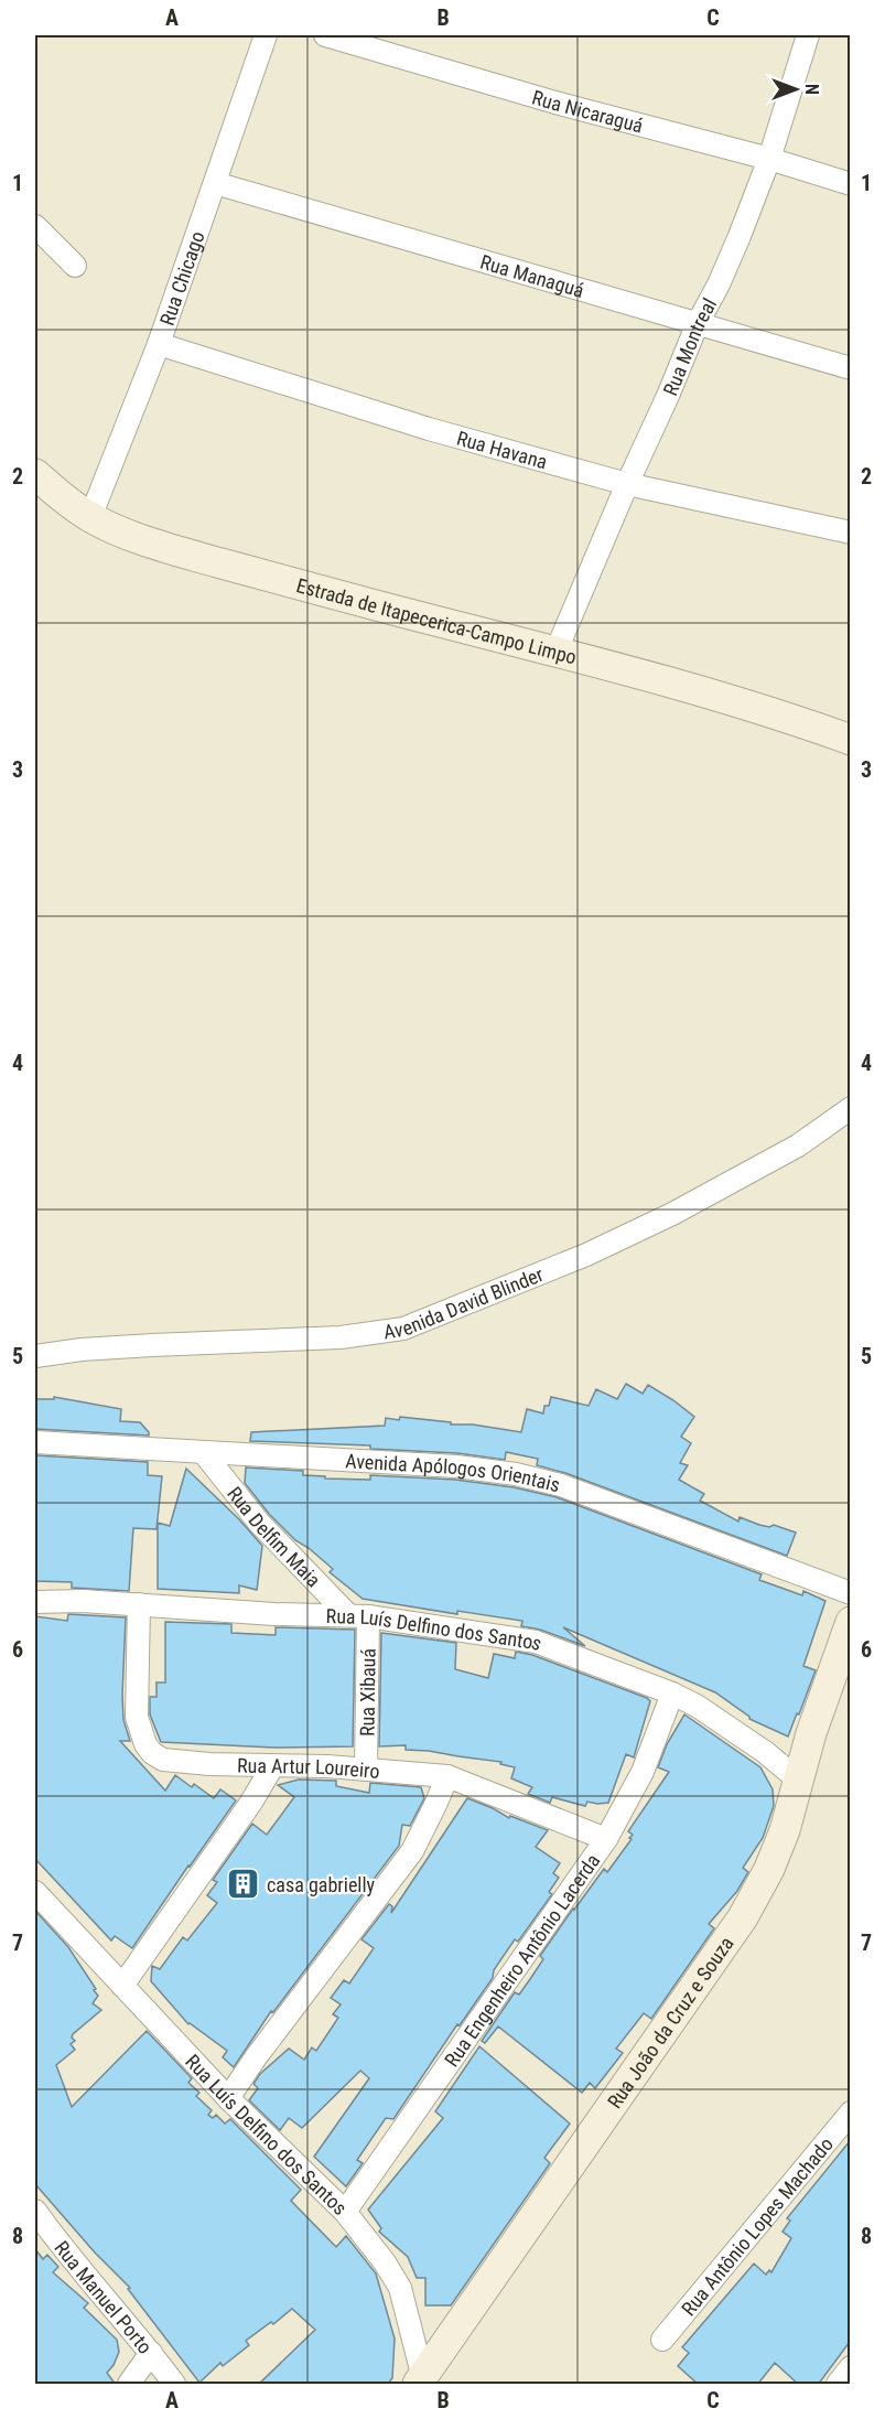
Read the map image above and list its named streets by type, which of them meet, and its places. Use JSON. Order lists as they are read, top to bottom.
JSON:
{
  "streets": {
    "main road": ["Estrada de Itapecerica-Campo Limpo", "Rua João da Cruz e Souza"],
    "street": [
      "Rua Nicaraguá",
      "Rua Managuá",
      "Rua Chicago",
      "Rua Montreal",
      "Rua Havana",
      "Avenida David Blinder",
      "Avenida Apólogos Orientais",
      "Rua Delfim Maia",
      "Rua Luís Delfino dos Santos",
      "Rua Xibauá",
      "Rua Artur Loureiro",
      "Rua Engenheiro Antônio Lacerda",
      "Rua Antônio Lopes Machado",
      "Rua Manuel Porto"
    ]
  },
  "crossings": [
    ["Rua Nicaraguá", "Rua Montreal"],
    ["Rua Managuá", "Rua Chicago"],
    ["Rua Managuá", "Rua Montreal"],
    ["Rua Chicago", "Rua Havana"],
    ["Rua Chicago", "Estrada de Itapecerica-Campo Limpo"],
    ["Rua Montreal", "Rua Havana"],
    ["Rua Montreal", "Estrada de Itapecerica-Campo Limpo"],
    ["Avenida Apólogos Orientais", "Rua Delfim Maia"],
    ["Rua Delfim Maia", "Rua Luís Delfino dos Santos"],
    ["Rua Delfim Maia", "Rua Xibauá"],
    ["Rua Luís Delfino dos Santos", "Rua Xibauá"],
    ["Rua Luís Delfino dos Santos", "Rua Artur Loureiro"],
    ["Rua Luís Delfino dos Santos", "Rua Engenheiro Antônio Lacerda"],
    ["Rua Luís Delfino dos Santos", "Rua João da Cruz e Souza"],
    ["Rua Xibauá", "Rua Artur Loureiro"],
    ["Rua Artur Loureiro", "Rua Engenheiro Antônio Lacerda"]
  ],
  "places": {
    "building": ["casa gabrielly"]
  },
  "north": "right",
  "grid": {
    "columns": ["A", "B", "C"],
    "rows": [
      "1",
      "2",
      "3",
      "4",
      "5",
      "6",
      "7",
      "8"
    ]
  }
}
